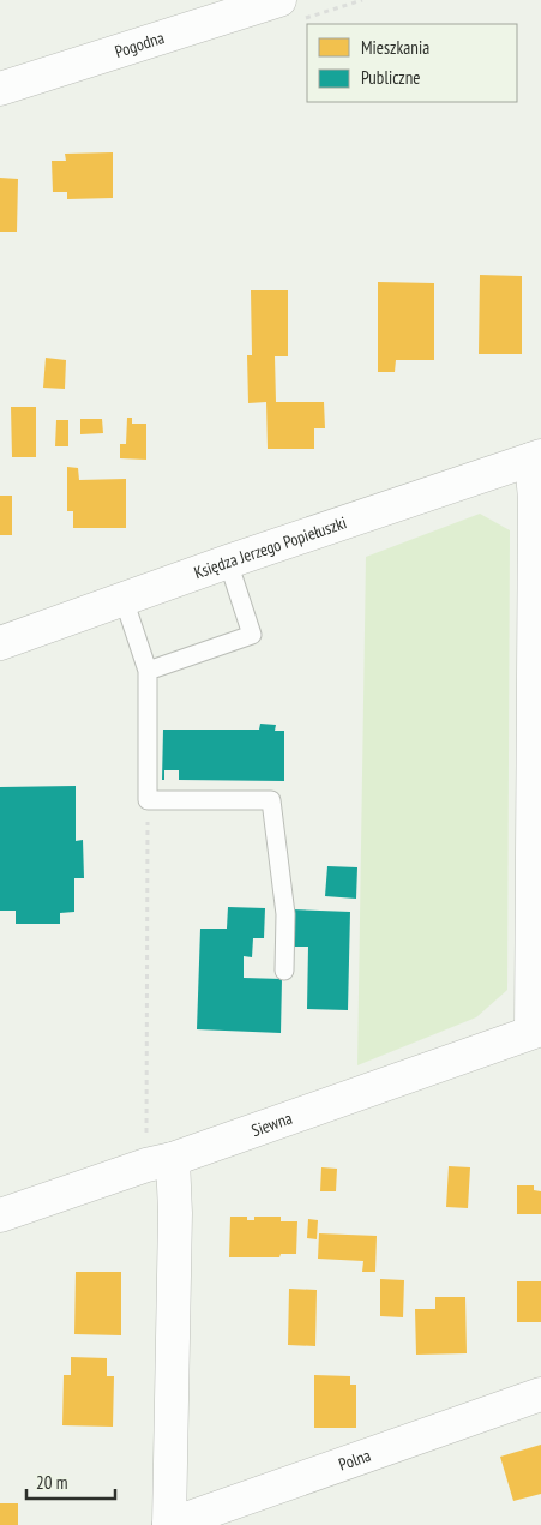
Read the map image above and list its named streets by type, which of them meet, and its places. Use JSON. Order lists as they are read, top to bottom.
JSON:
{
  "streets": {
    "street": [
      "Pogodna",
      "Księdza Jerzego Popiełuszki",
      "Siewna",
      "Polna"
    ]
  },
  "legend": ["Mieszkania", "Publiczne"],
  "scale_bar": "20 m"
}
